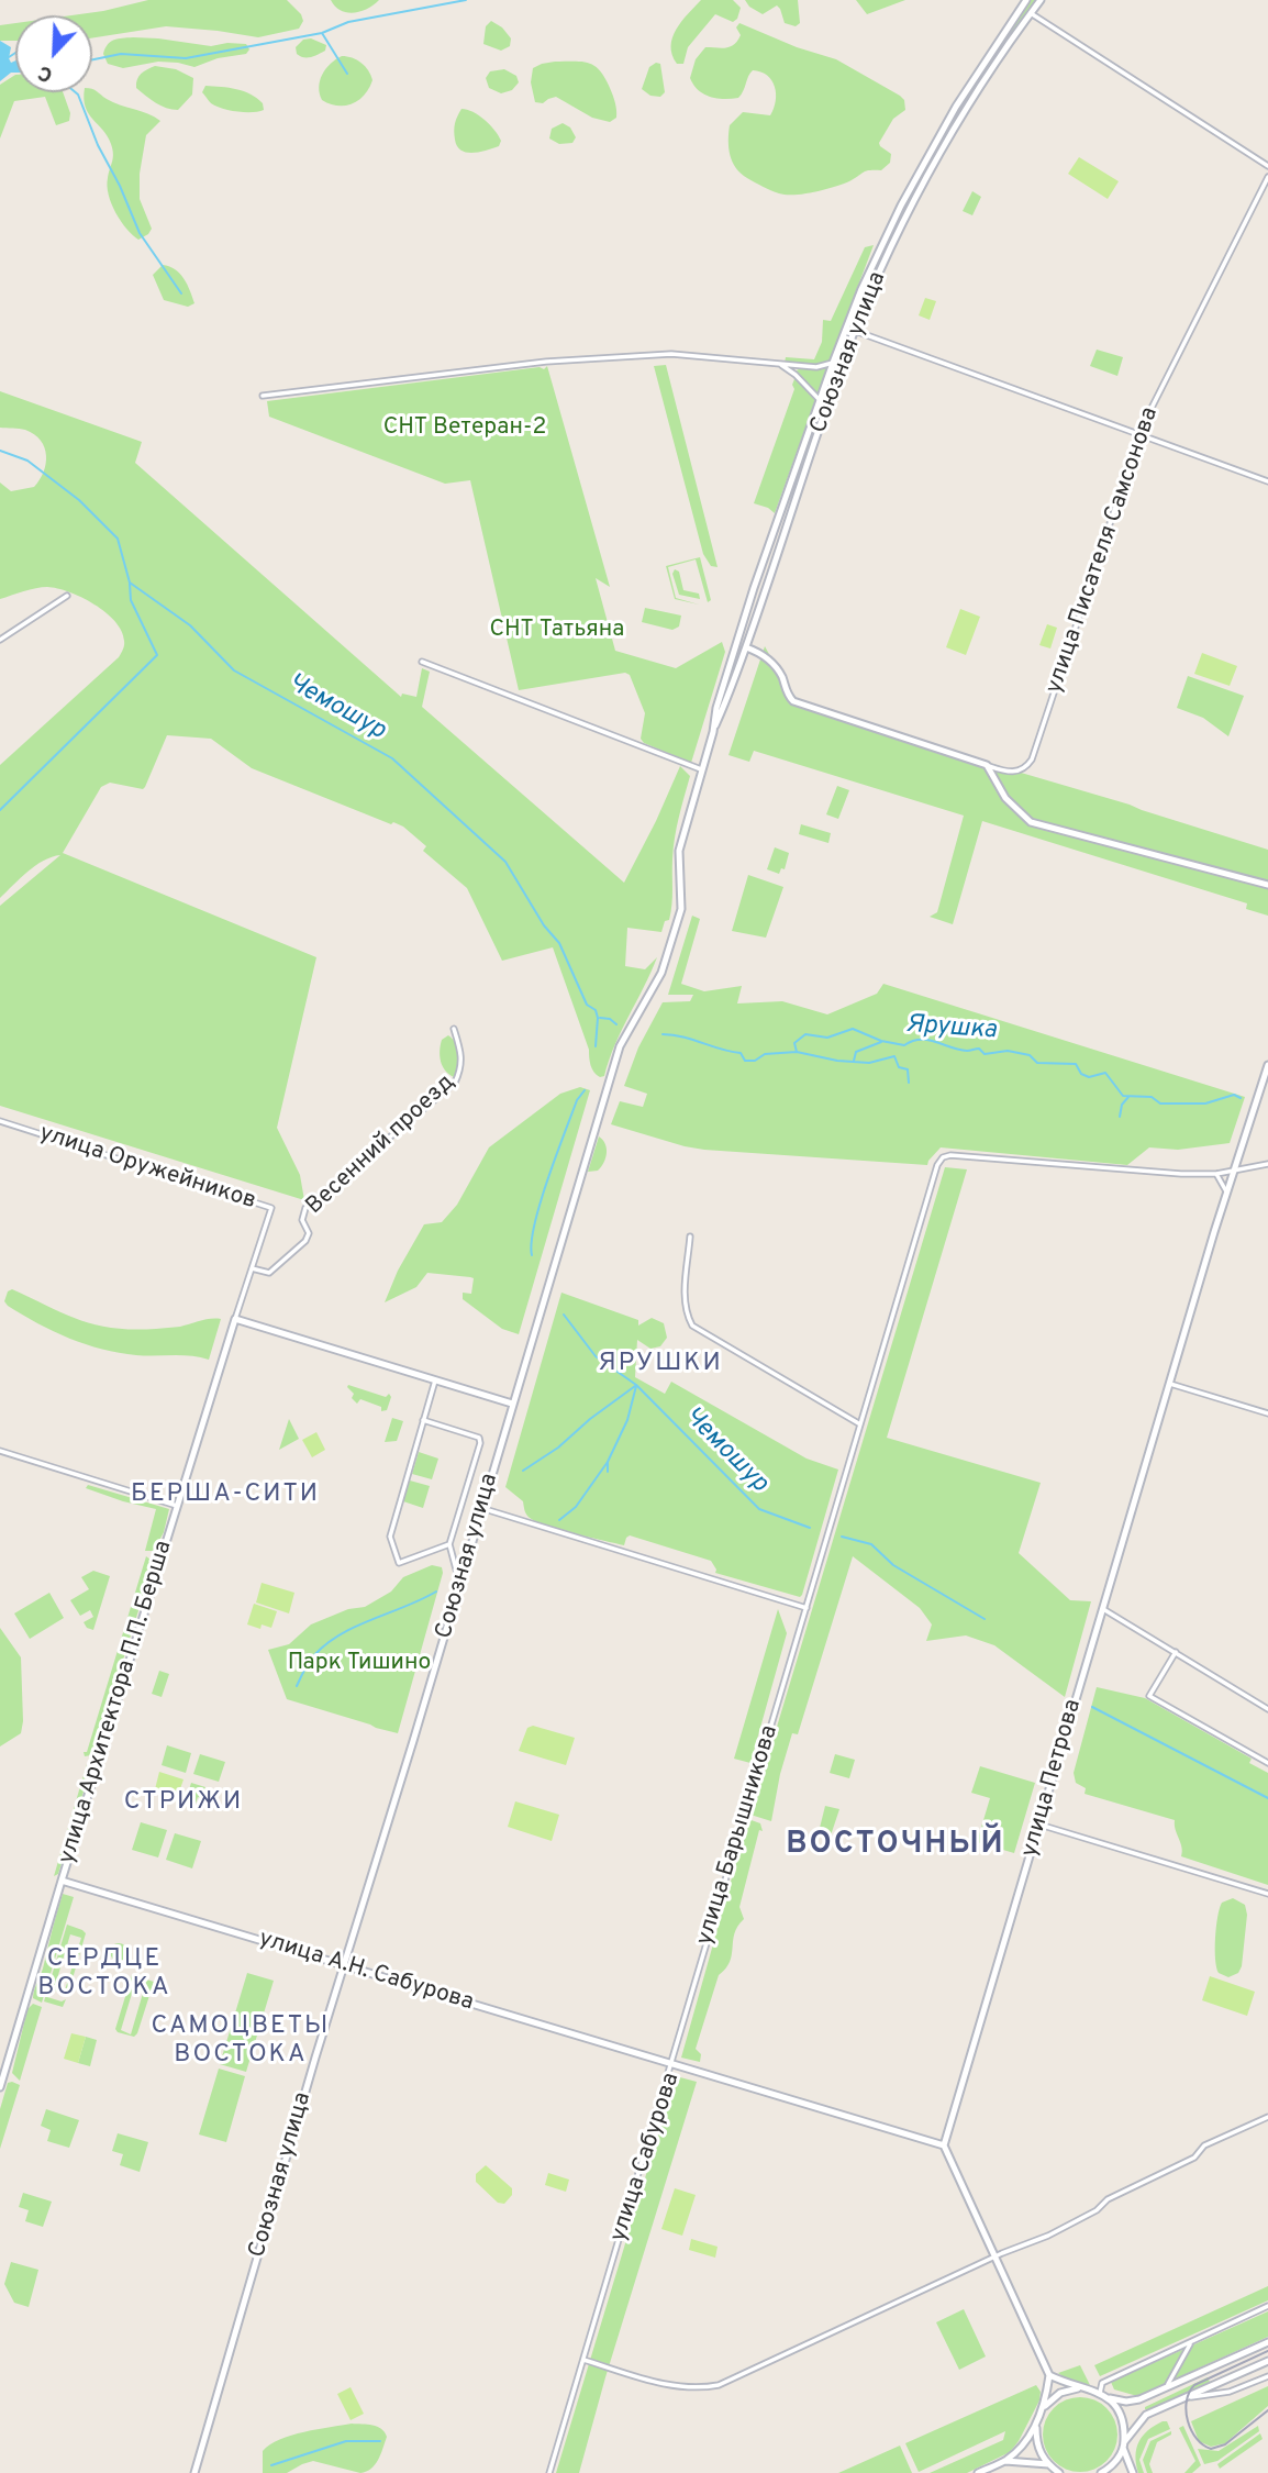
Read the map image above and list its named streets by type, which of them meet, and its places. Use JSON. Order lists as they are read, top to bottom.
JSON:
{
  "streets": {
    "main road": [
      "Союзная улица",
      "улица Архитектора П.П. Берша",
      "улица Петрова",
      "улица А.Н. Сабурова",
      "улица Сабурова"
    ],
    "street": [
      "улица Писателя Самсонова",
      "Весенний проезд",
      "улица Оружейников",
      "улица Барышникова"
    ]
  },
  "crossings": [
    ["Союзная улица", "улица А.Н. Сабурова"],
    ["Весенний проезд", "улица Оружейников"],
    ["улица Оружейников", "улица Архитектора П.П. Берша"],
    ["улица Архитектора П.П. Берша", "улица А.Н. Сабурова"],
    ["улица Петрова", "улица Сабурова"],
    ["улица Барышникова", "улица А.Н. Сабурова"],
    ["улица Барышникова", "улица Сабурова"],
    ["улица А.Н. Сабурова", "улица Сабурова"]
  ],
  "districts": [
    "ЯРУШКИ",
    "БЕРША-СИТИ",
    "СТРИЖИ",
    "ВОСТОЧНЫЙ",
    "СЕРДЦЕ ВОСТОКА",
    "САМОЦВЕТЫ ВОСТОКА"
  ],
  "water": ["Чемошур", "Ярушка"],
  "parks": ["СНТ Ветеран-2", "СНТ Татьяна", "Парк Тишино"],
  "north": "bottom left"
}
